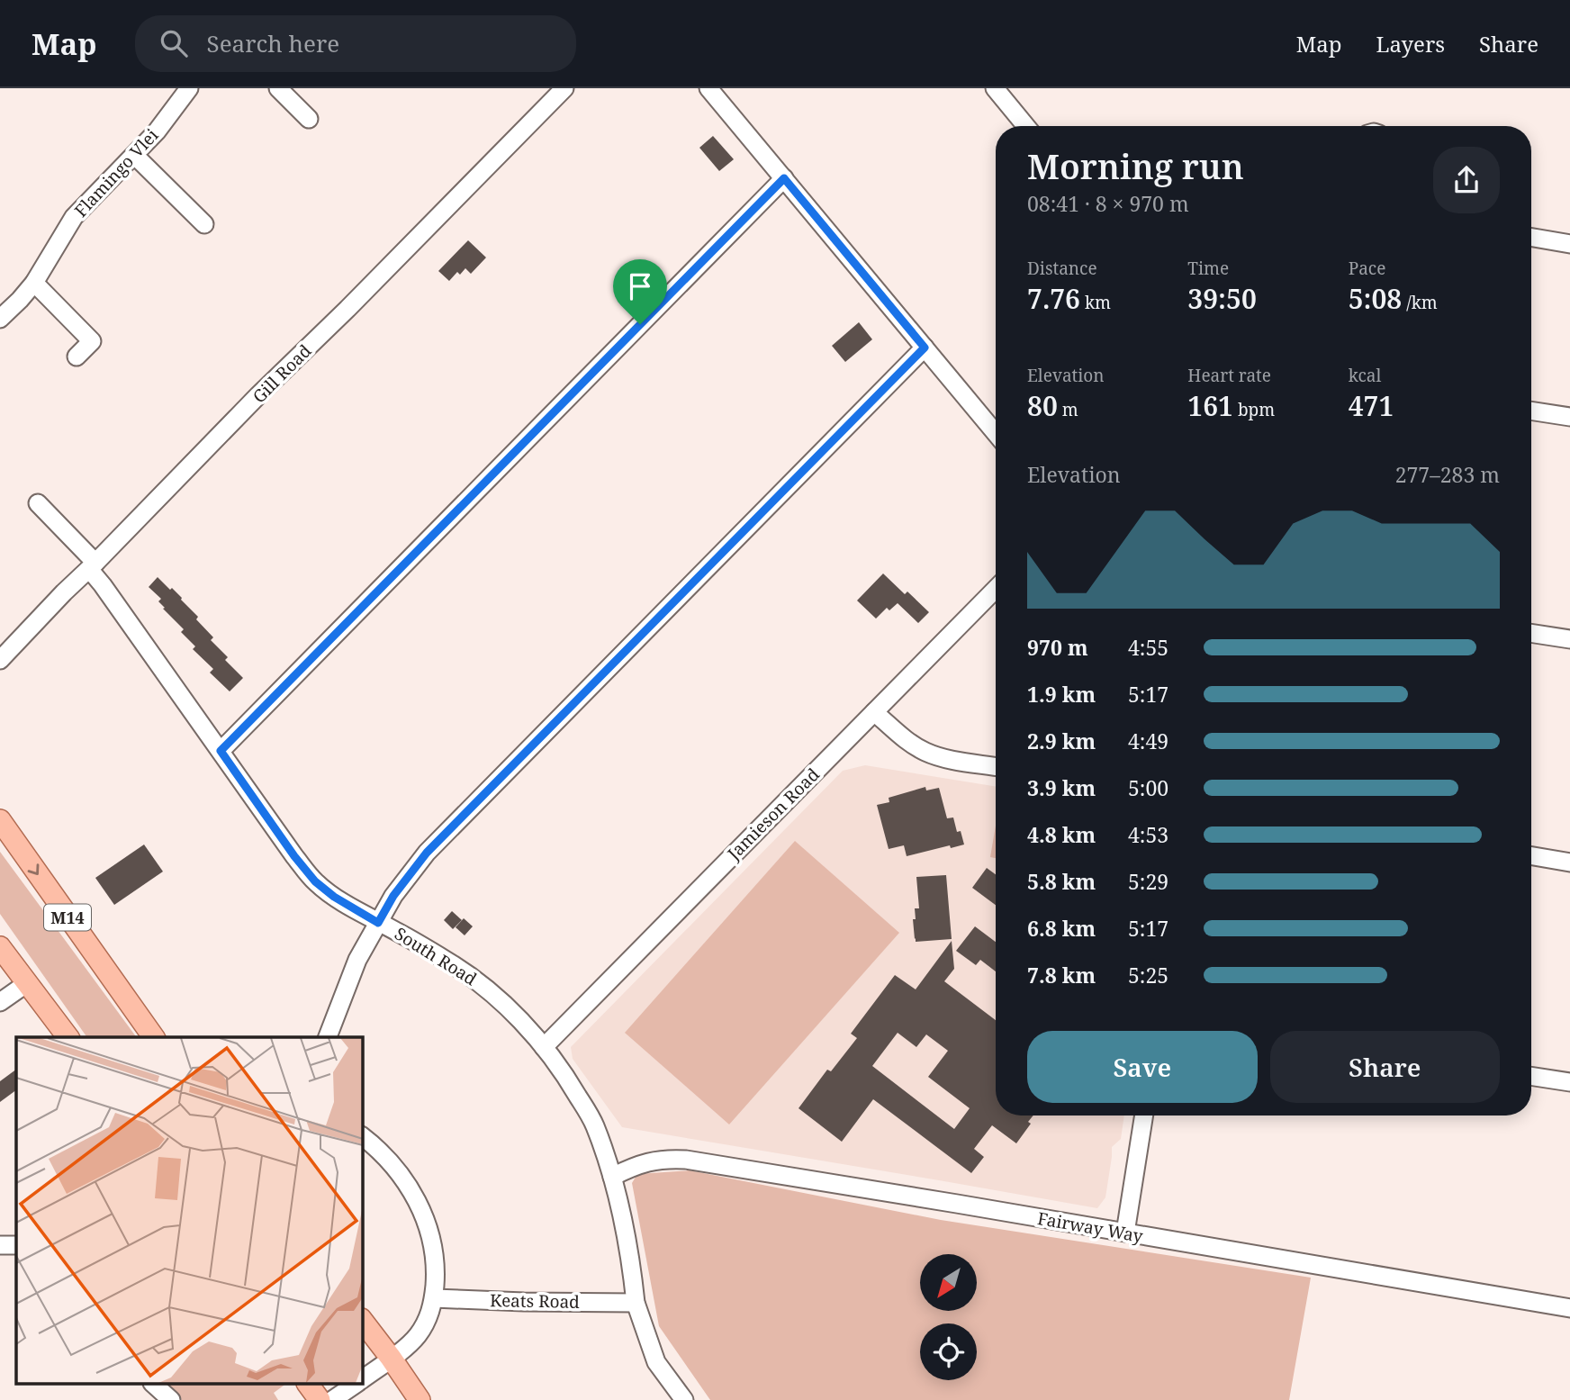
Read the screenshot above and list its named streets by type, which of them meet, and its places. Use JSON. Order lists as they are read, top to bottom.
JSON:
{
  "streets": {
    "main road": ["M14"],
    "street": [
      "Flamingo Vlei",
      "Gill Road",
      "Jamieson Road",
      "South Road",
      "Fairway Way",
      "Keats Road"
    ]
  },
  "crossings": [
    ["Gill Road", "South Road"],
    ["Jamieson Road", "South Road"],
    ["South Road", "Fairway Way"],
    ["South Road", "Keats Road"]
  ],
  "north": "bottom left",
  "page": {
    "header": "Map",
    "search": "Search here",
    "nav": ["Map", "Layers", "Share"],
    "heading": ["Morning run", "08:41 · 8 × 970 m"],
    "stats": [
      ["Distance", "7.76 km"],
      ["Time", "39:50"],
      ["Pace", "5:08 /km"],
      ["Elevation", "80 m"],
      ["Heart rate", "161 bpm"],
      ["kcal", "471"]
    ],
    "chart": ["Elevation", "277–283 m"],
    "list": [
      {
        "name": "970 m",
        "note": "4:55"
      },
      {
        "name": "1.9 km",
        "note": "5:17"
      },
      {
        "name": "2.9 km",
        "note": "4:49"
      },
      {
        "name": "3.9 km",
        "note": "5:00"
      },
      {
        "name": "4.8 km",
        "note": "4:53"
      },
      {
        "name": "5.8 km",
        "note": "5:29"
      },
      {
        "name": "6.8 km",
        "note": "5:17"
      },
      {
        "name": "7.8 km",
        "note": "5:25"
      }
    ],
    "buttons": ["Save", "Share"]
  }
}
